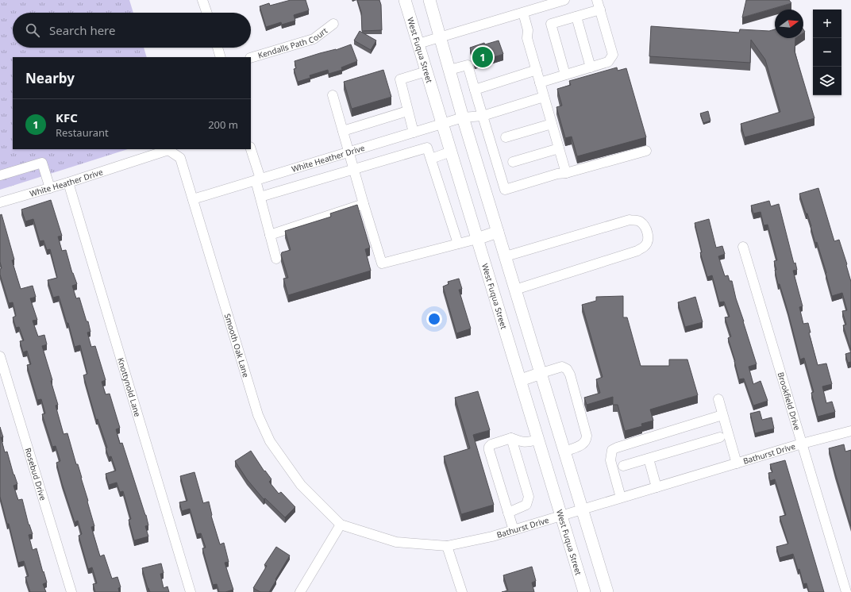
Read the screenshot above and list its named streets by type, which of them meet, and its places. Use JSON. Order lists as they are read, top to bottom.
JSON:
{
  "streets": {
    "main road": ["West Fuqua Street"],
    "street": [
      "Kendalls Path Court",
      "White Heather Drive",
      "Smooth Oak Lane",
      "Knottynold Lane",
      "Brookfield Drive",
      "Bathurst Drive",
      "Rosebud Drive"
    ]
  },
  "crossings": [
    ["West Fuqua Street", "White Heather Drive"],
    ["West Fuqua Street", "Bathurst Drive"],
    ["White Heather Drive", "Smooth Oak Lane"],
    ["White Heather Drive", "Knottynold Lane"],
    ["Smooth Oak Lane", "Bathurst Drive"],
    ["Brookfield Drive", "Bathurst Drive"]
  ],
  "north": "right",
  "page": {
    "map_buttons": ["+", "−"],
    "search": "Search here",
    "pins": "1",
    "heading": "Nearby",
    "list": [
      {
        "mark": "1",
        "name": "KFC",
        "note": "Restaurant",
        "value": "200 m"
      }
    ]
  }
}
